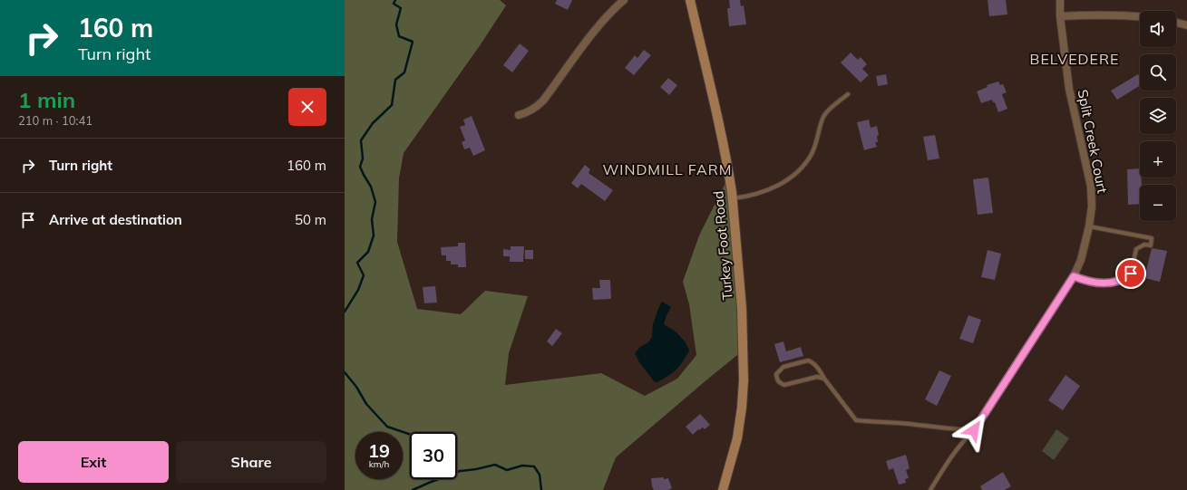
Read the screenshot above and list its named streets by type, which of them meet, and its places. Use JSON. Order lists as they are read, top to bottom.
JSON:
{
  "streets": {
    "street": ["Split Creek Court", "Turkey Foot Road"]
  },
  "districts": ["BELVEDERE", "WINDMILL FARM"],
  "page": {
    "turn": ["160 m", "Turn right"],
    "map_buttons": ["+", "−"],
    "heading": ["1 min", "210 m · 10:41"],
    "list": [
      {
        "name": "Turn right",
        "value": "160 m"
      },
      {
        "name": "Arrive at destination",
        "value": "50 m"
      }
    ],
    "speed": "19 km/h",
    "limit": "30",
    "buttons": ["Exit", "Share"]
  }
}
